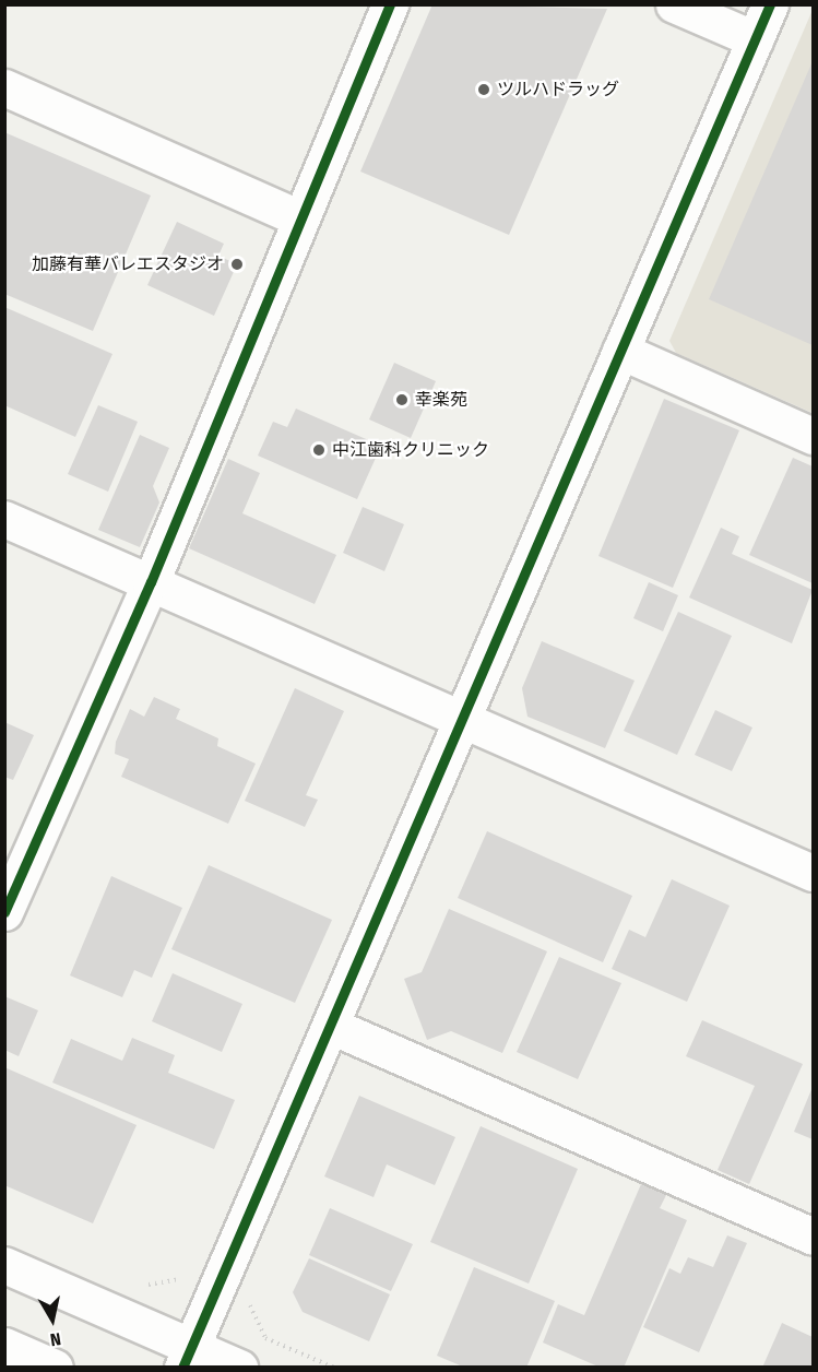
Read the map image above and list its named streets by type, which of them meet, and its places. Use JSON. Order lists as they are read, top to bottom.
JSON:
{
  "places": [
    "ツルハドラッグ",
    "加藤有華バレエスタジオ",
    "幸楽苑",
    "中江歯科クリニック"
  ],
  "north": "bottom"
}
